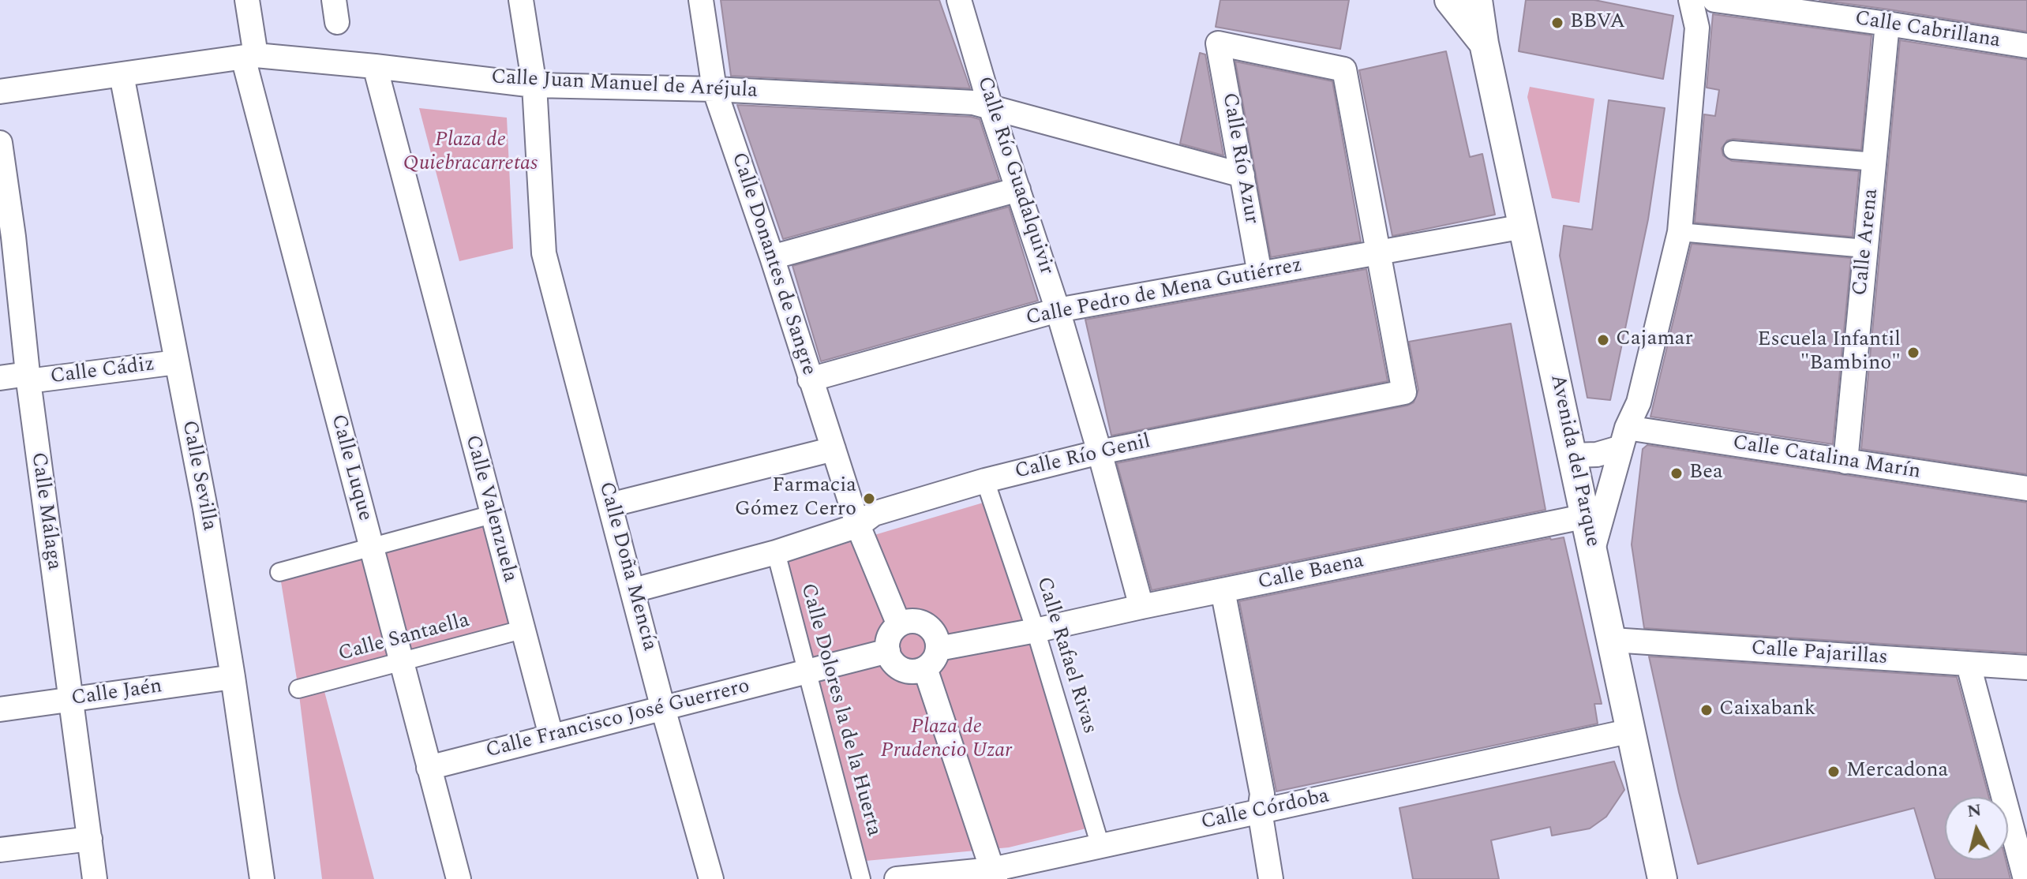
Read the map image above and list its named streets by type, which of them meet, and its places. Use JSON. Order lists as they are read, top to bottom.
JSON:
{
  "streets": {
    "street": [
      "Calle Cabrillana",
      "Calle Juan Manuel de Aréjula",
      "Calle Río Azur",
      "Calle Río Guadalquivir",
      "Calle Arena",
      "Calle Donantes de Sangre",
      "Calle Pedro de Mena Gutiérrez",
      "Calle Cádiz",
      "Calle Río Genil",
      "Calle Catalina Marín",
      "Avenida del Parque",
      "Calle Luque",
      "Calle Sevilla",
      "Calle Valenzuela",
      "Calle Málaga",
      "Calle Doña Mencía",
      "Calle Baena",
      "Calle Santaella",
      "Calle Pajarillas",
      "Calle Rafael Rivas",
      "Calle Jaén",
      "Calle Dolores la de la Huerta",
      "Calle Francisco José Guerrero",
      "Calle Córdoba"
    ]
  },
  "crossings": [
    ["Calle Cabrillana", "Calle Arena"],
    ["Calle Juan Manuel de Aréjula", "Calle Río Azur"],
    ["Calle Juan Manuel de Aréjula", "Calle Río Guadalquivir"],
    ["Calle Juan Manuel de Aréjula", "Calle Donantes de Sangre"],
    ["Calle Juan Manuel de Aréjula", "Calle Luque"],
    ["Calle Juan Manuel de Aréjula", "Calle Sevilla"],
    ["Calle Juan Manuel de Aréjula", "Calle Valenzuela"],
    ["Calle Juan Manuel de Aréjula", "Calle Doña Mencía"],
    ["Calle Río Azur", "Calle Pedro de Mena Gutiérrez"],
    ["Calle Río Azur", "Calle Río Genil"],
    ["Calle Río Guadalquivir", "Calle Pedro de Mena Gutiérrez"],
    ["Calle Río Guadalquivir", "Calle Río Genil"],
    ["Calle Río Guadalquivir", "Calle Baena"],
    ["Calle Arena", "Calle Catalina Marín"],
    ["Calle Donantes de Sangre", "Calle Pedro de Mena Gutiérrez"],
    ["Calle Donantes de Sangre", "Calle Río Genil"],
    ["Calle Donantes de Sangre", "Calle Baena"],
    ["Calle Donantes de Sangre", "Calle Francisco José Guerrero"],
    ["Calle Pedro de Mena Gutiérrez", "Calle Río Genil"],
    ["Calle Pedro de Mena Gutiérrez", "Avenida del Parque"],
    ["Calle Cádiz", "Calle Sevilla"],
    ["Calle Cádiz", "Calle Málaga"],
    ["Calle Río Genil", "Calle Doña Mencía"],
    ["Calle Río Genil", "Calle Rafael Rivas"],
    ["Calle Río Genil", "Calle Dolores la de la Huerta"],
    ["Avenida del Parque", "Calle Baena"],
    ["Avenida del Parque", "Calle Pajarillas"],
    ["Avenida del Parque", "Calle Córdoba"],
    ["Calle Luque", "Calle Santaella"],
    ["Calle Luque", "Calle Francisco José Guerrero"],
    ["Calle Sevilla", "Calle Jaén"],
    ["Calle Valenzuela", "Calle Santaella"],
    ["Calle Valenzuela", "Calle Francisco José Guerrero"],
    ["Calle Málaga", "Calle Jaén"],
    ["Calle Doña Mencía", "Calle Francisco José Guerrero"],
    ["Calle Baena", "Calle Rafael Rivas"],
    ["Calle Baena", "Calle Francisco José Guerrero"],
    ["Calle Rafael Rivas", "Calle Córdoba"],
    ["Calle Dolores la de la Huerta", "Calle Francisco José Guerrero"]
  ],
  "parks": ["Plaza de Quiebracarretas", "Plaza de Prudencio Uzar"],
  "places": [
    "BBVA",
    "Cajamar",
    "Escuela Infantil \"Bambino\"",
    "Bea",
    "Farmacia Gómez Cerro",
    "Caixabank",
    "Mercadona"
  ],
  "north": "top"
}
